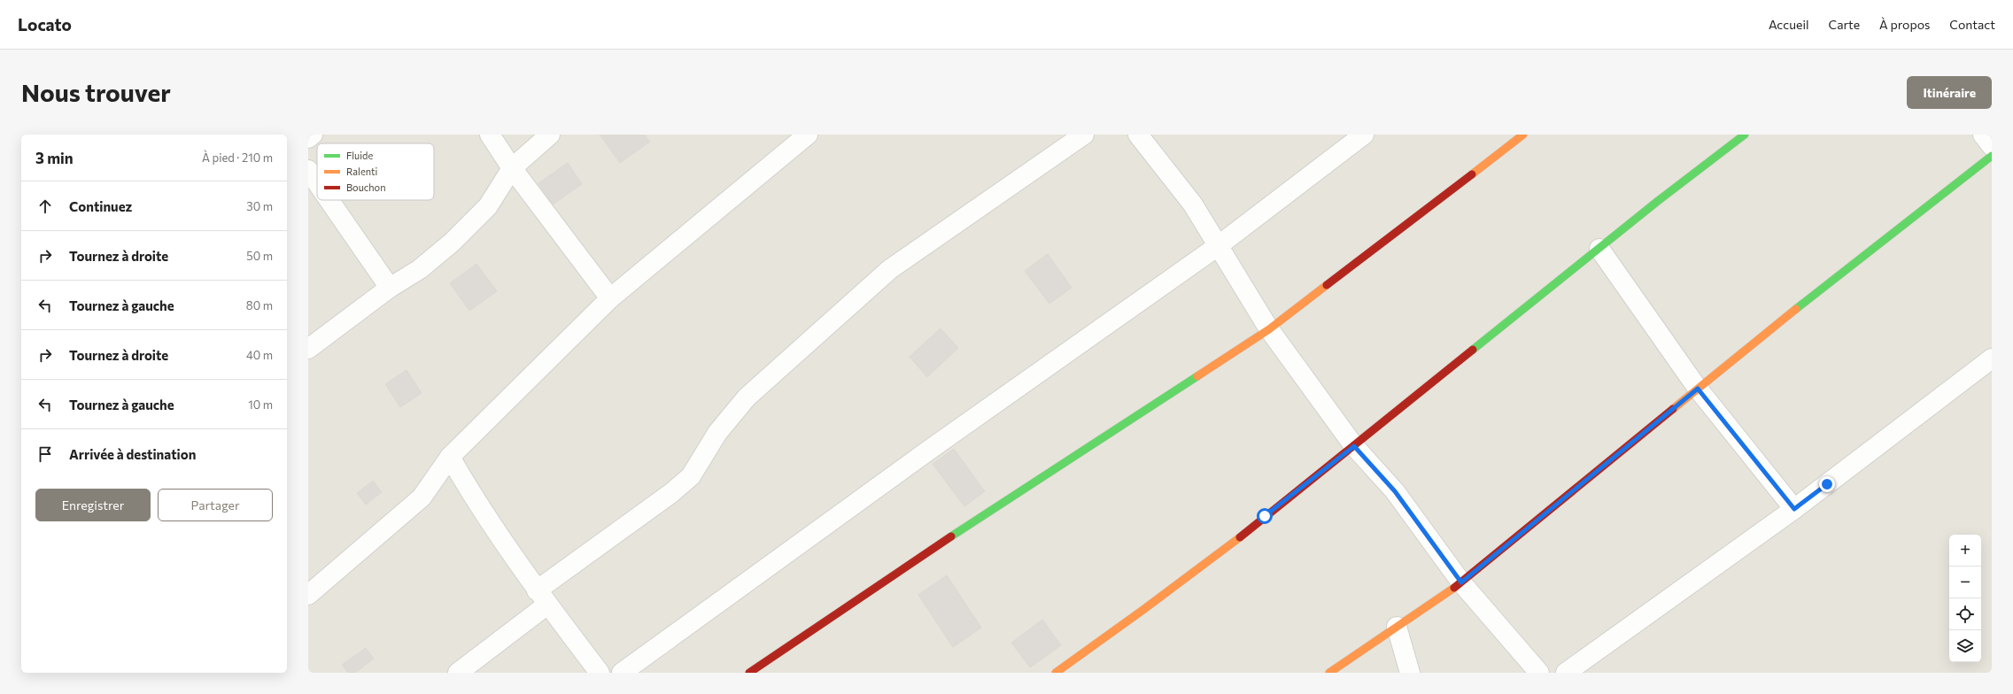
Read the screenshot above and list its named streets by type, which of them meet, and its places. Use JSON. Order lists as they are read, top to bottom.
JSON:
{
  "legend": ["Fluide", "Ralenti", "Bouchon"],
  "page": {
    "header": "Locato",
    "nav": [
      "Accueil",
      "Carte",
      "À propos",
      "Contact"
    ],
    "buttons": [
      "Itinéraire",
      ["Enregistrer", "Partager"]
    ],
    "title": "Nous trouver",
    "heading": ["3 min", "À pied · 210 m"],
    "list": [
      ["Continuez", "30 m"],
      ["Tournez à droite", "50 m"],
      ["Tournez à gauche", "80 m"],
      ["Tournez à droite", "40 m"],
      ["Tournez à gauche", "10 m"],
      "Arrivée à destination"
    ],
    "map_buttons": ["+", "−"]
  }
}
